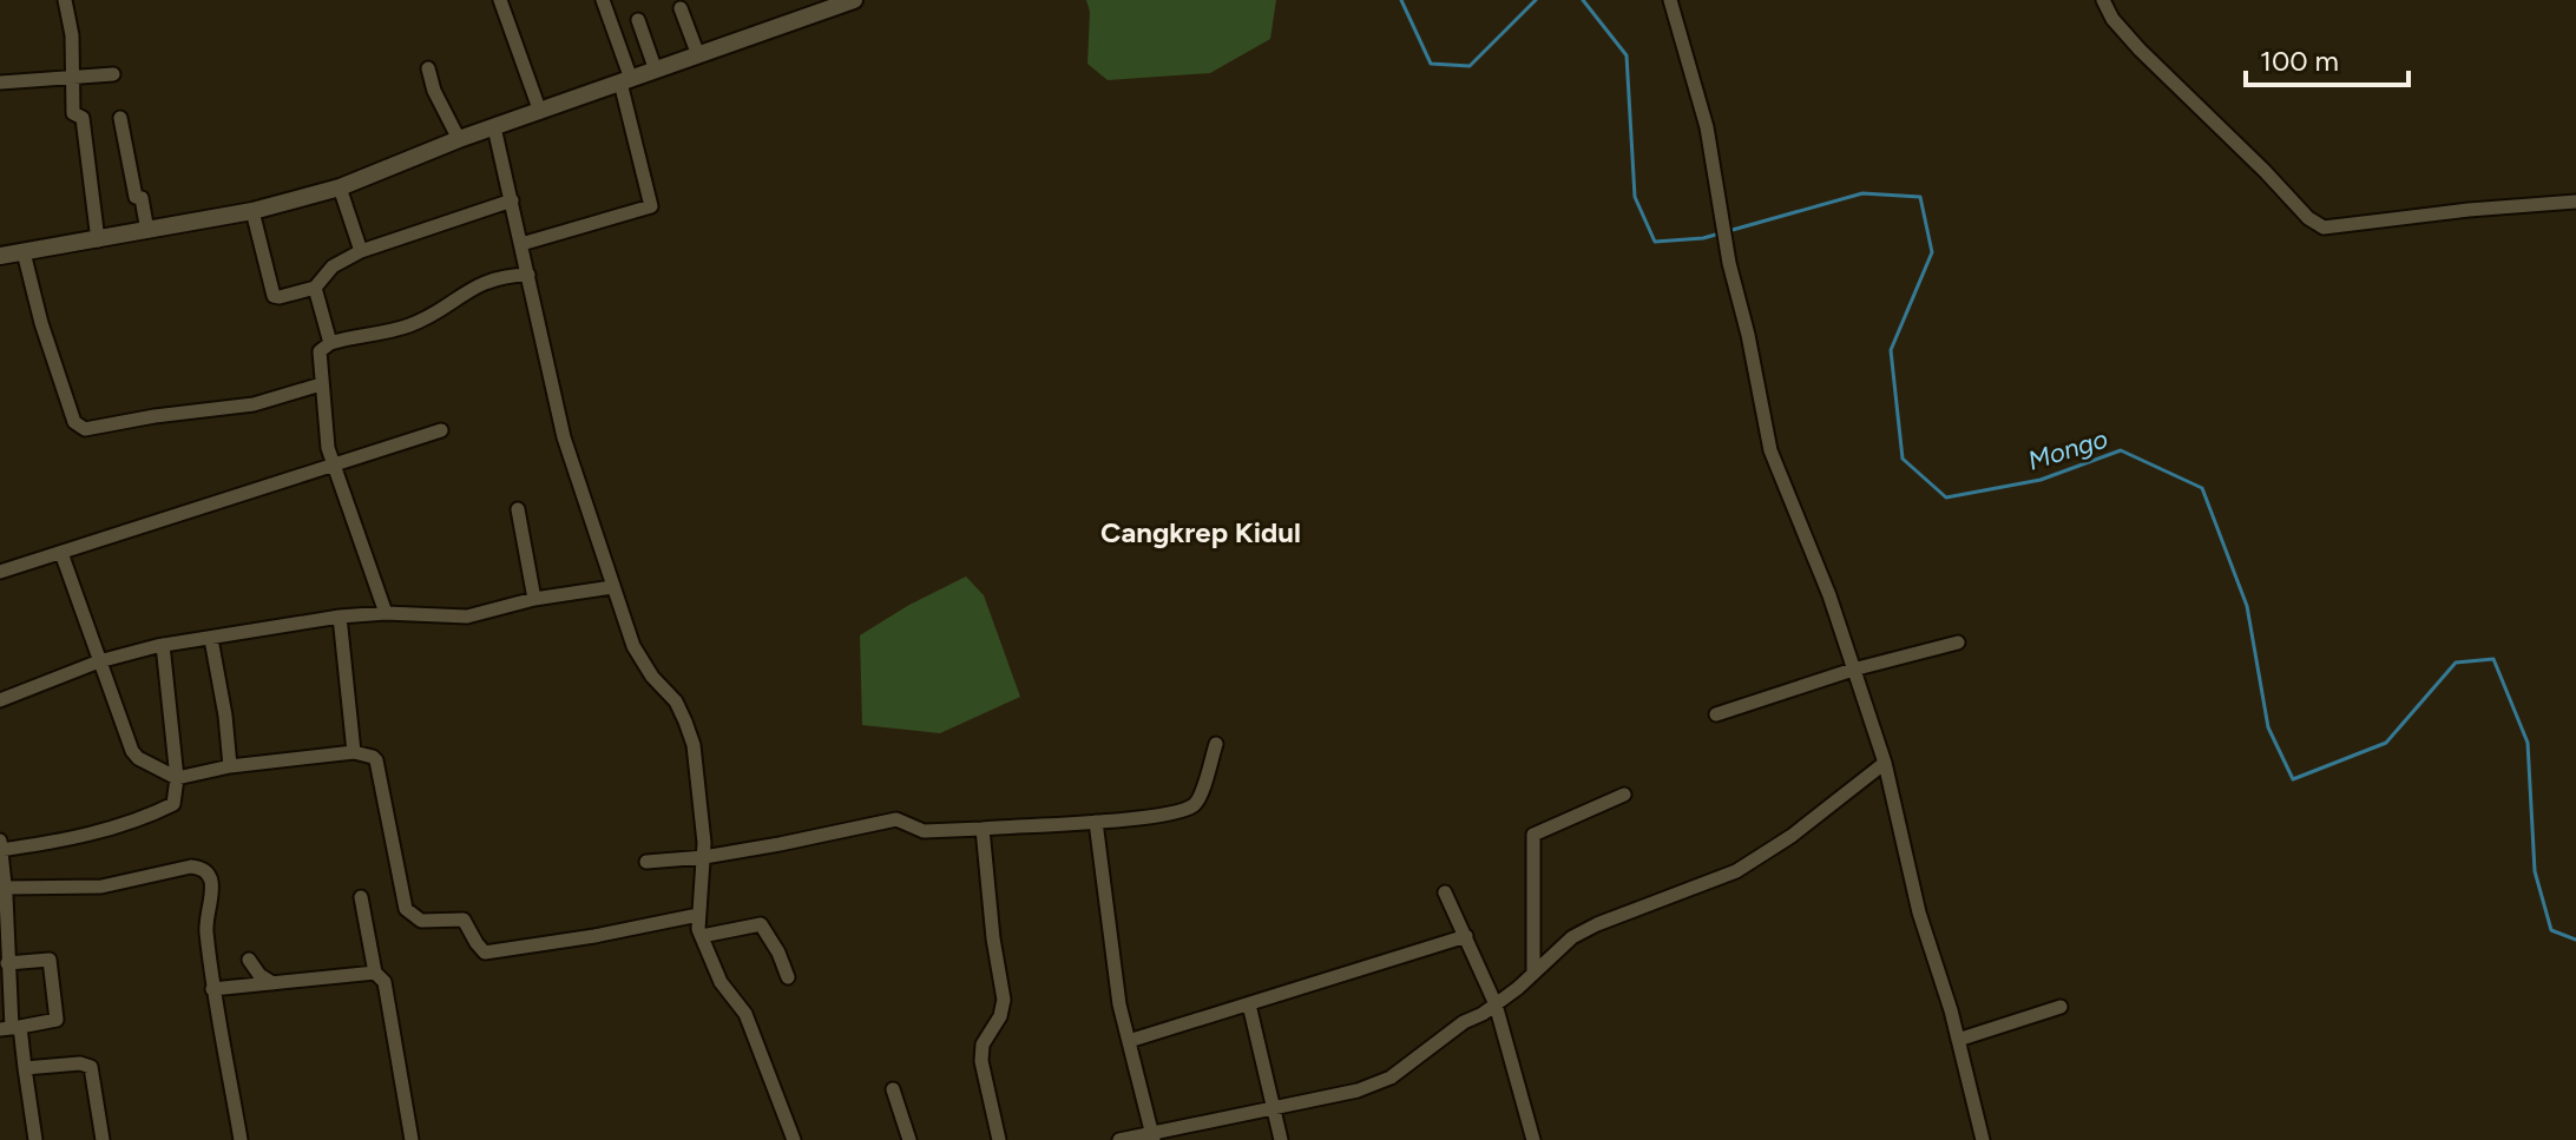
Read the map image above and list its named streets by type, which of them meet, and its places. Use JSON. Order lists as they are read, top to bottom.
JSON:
{
  "districts": ["Cangkrep Kidul"],
  "water": ["Mongo"],
  "scale_bar": "100 m"
}
